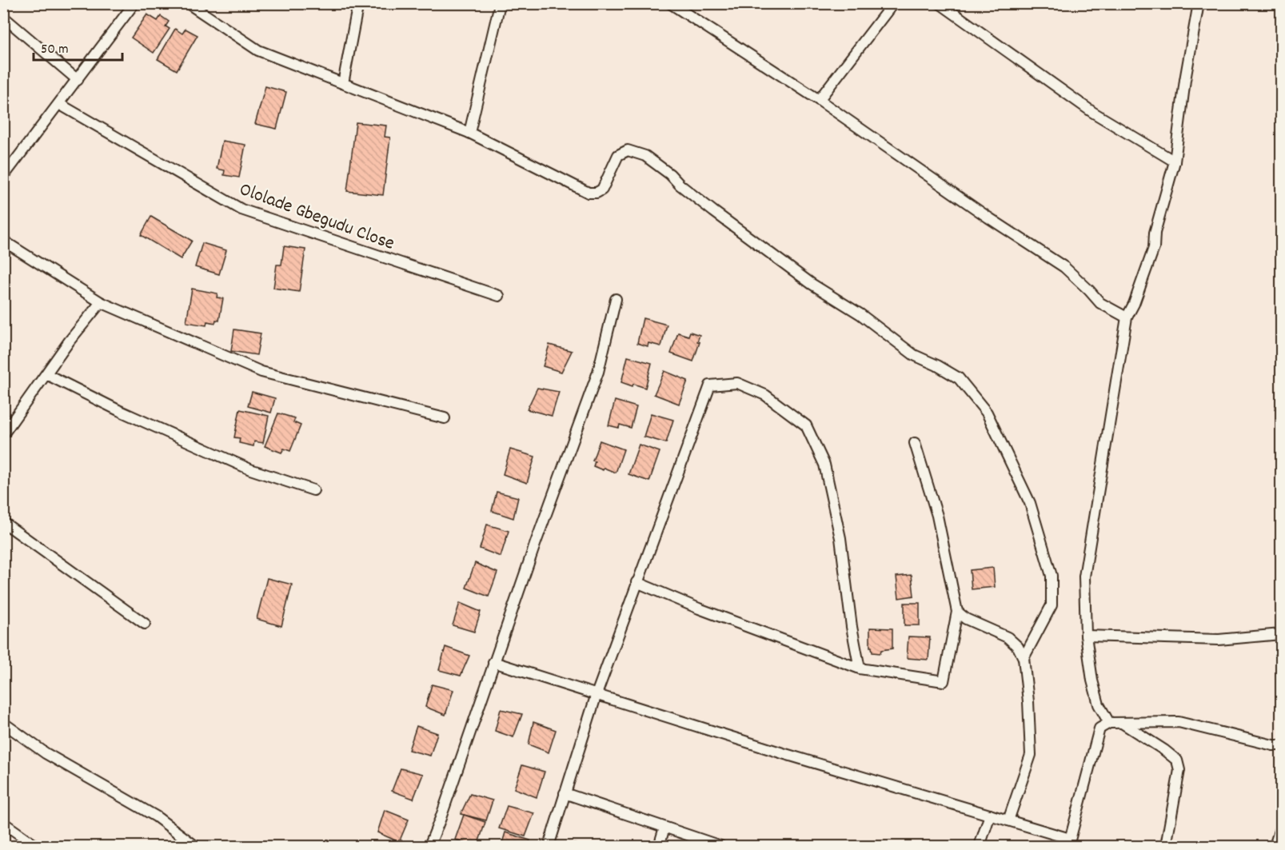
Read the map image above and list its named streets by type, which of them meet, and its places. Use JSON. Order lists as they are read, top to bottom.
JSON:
{
  "streets": {
    "street": ["Ololade Gbegudu Close"]
  },
  "scale_bar": "50 m"
}
